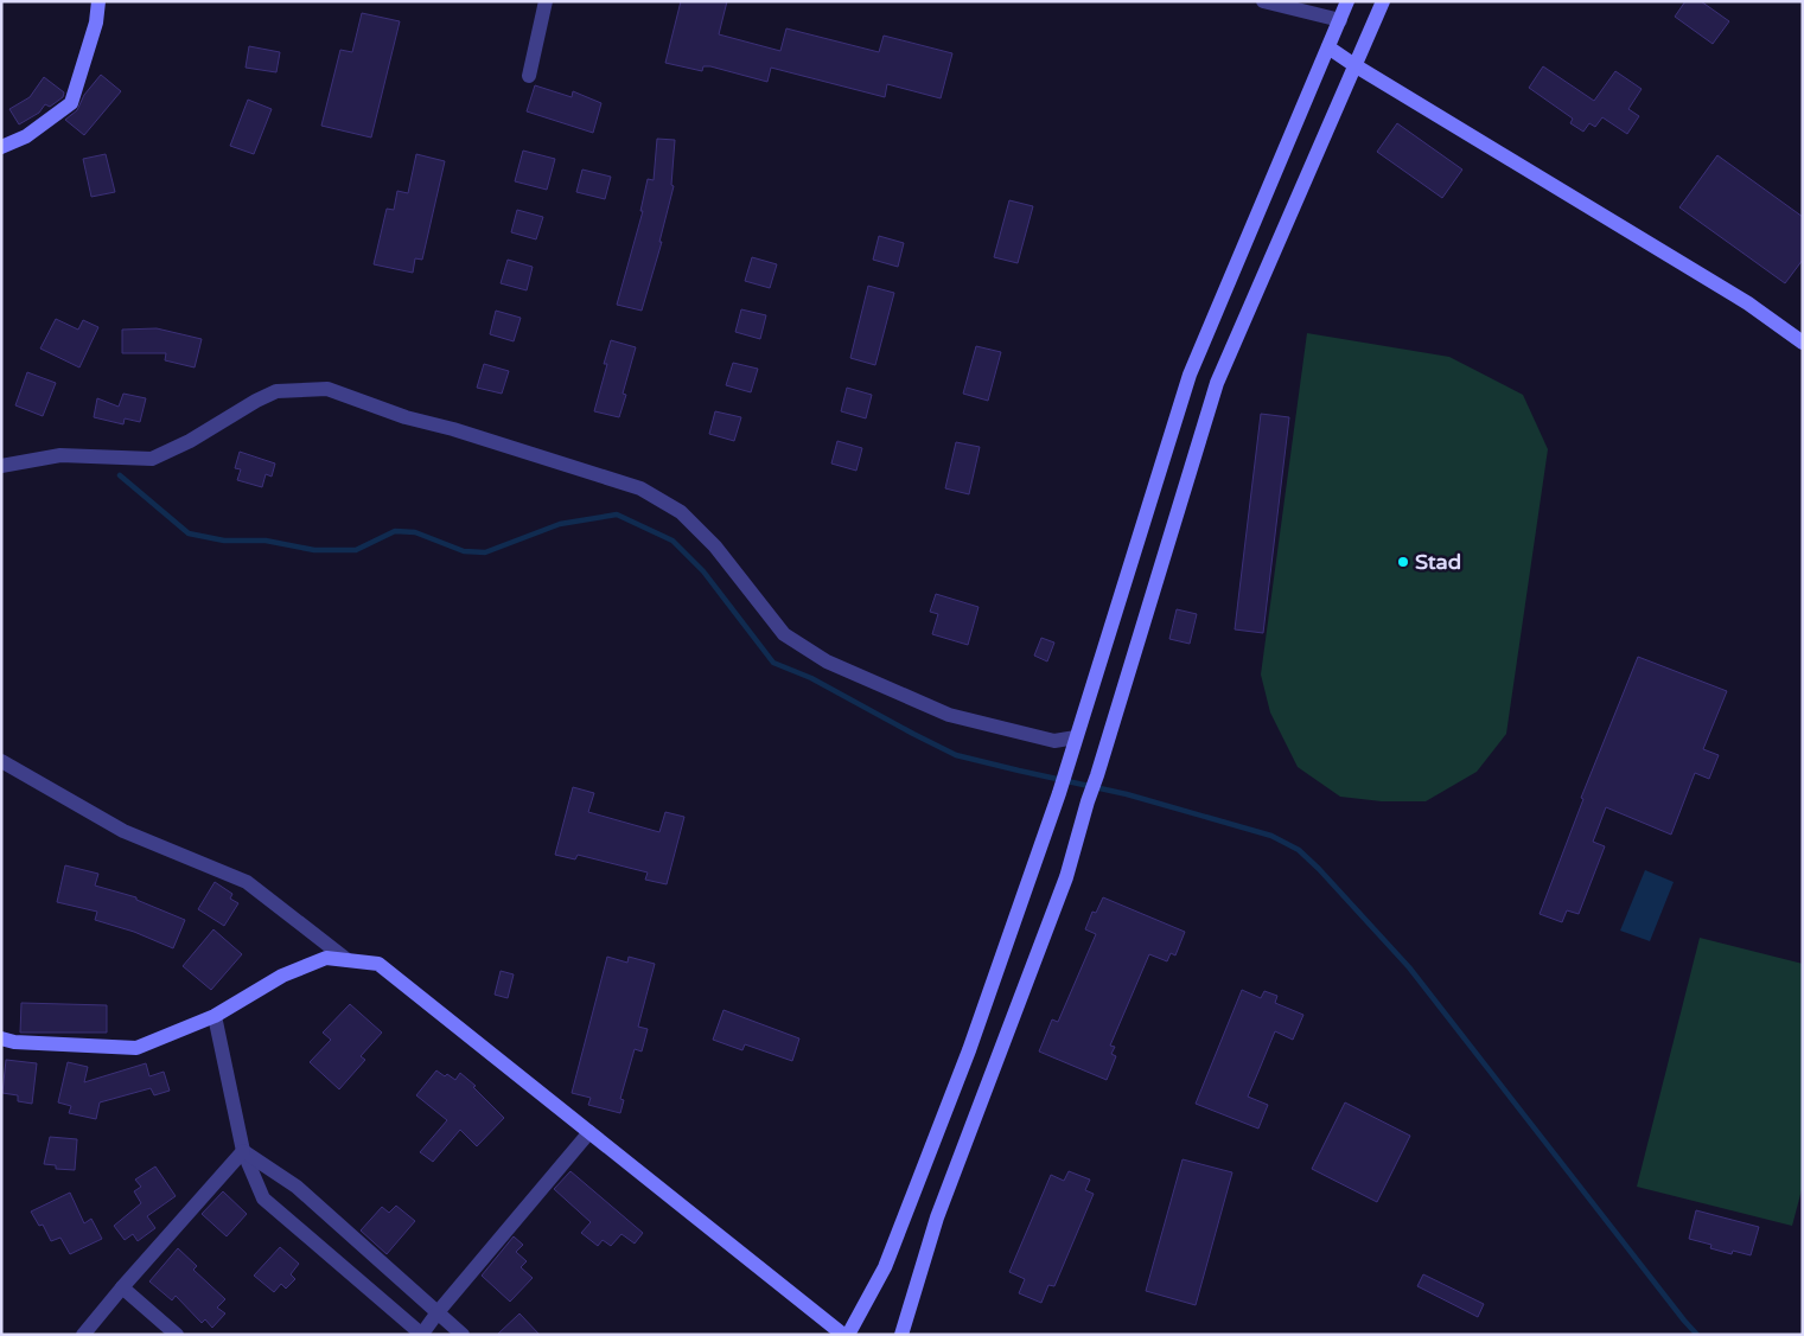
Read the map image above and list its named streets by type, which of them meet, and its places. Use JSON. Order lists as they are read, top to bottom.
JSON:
{
  "places": ["Stad"]
}
